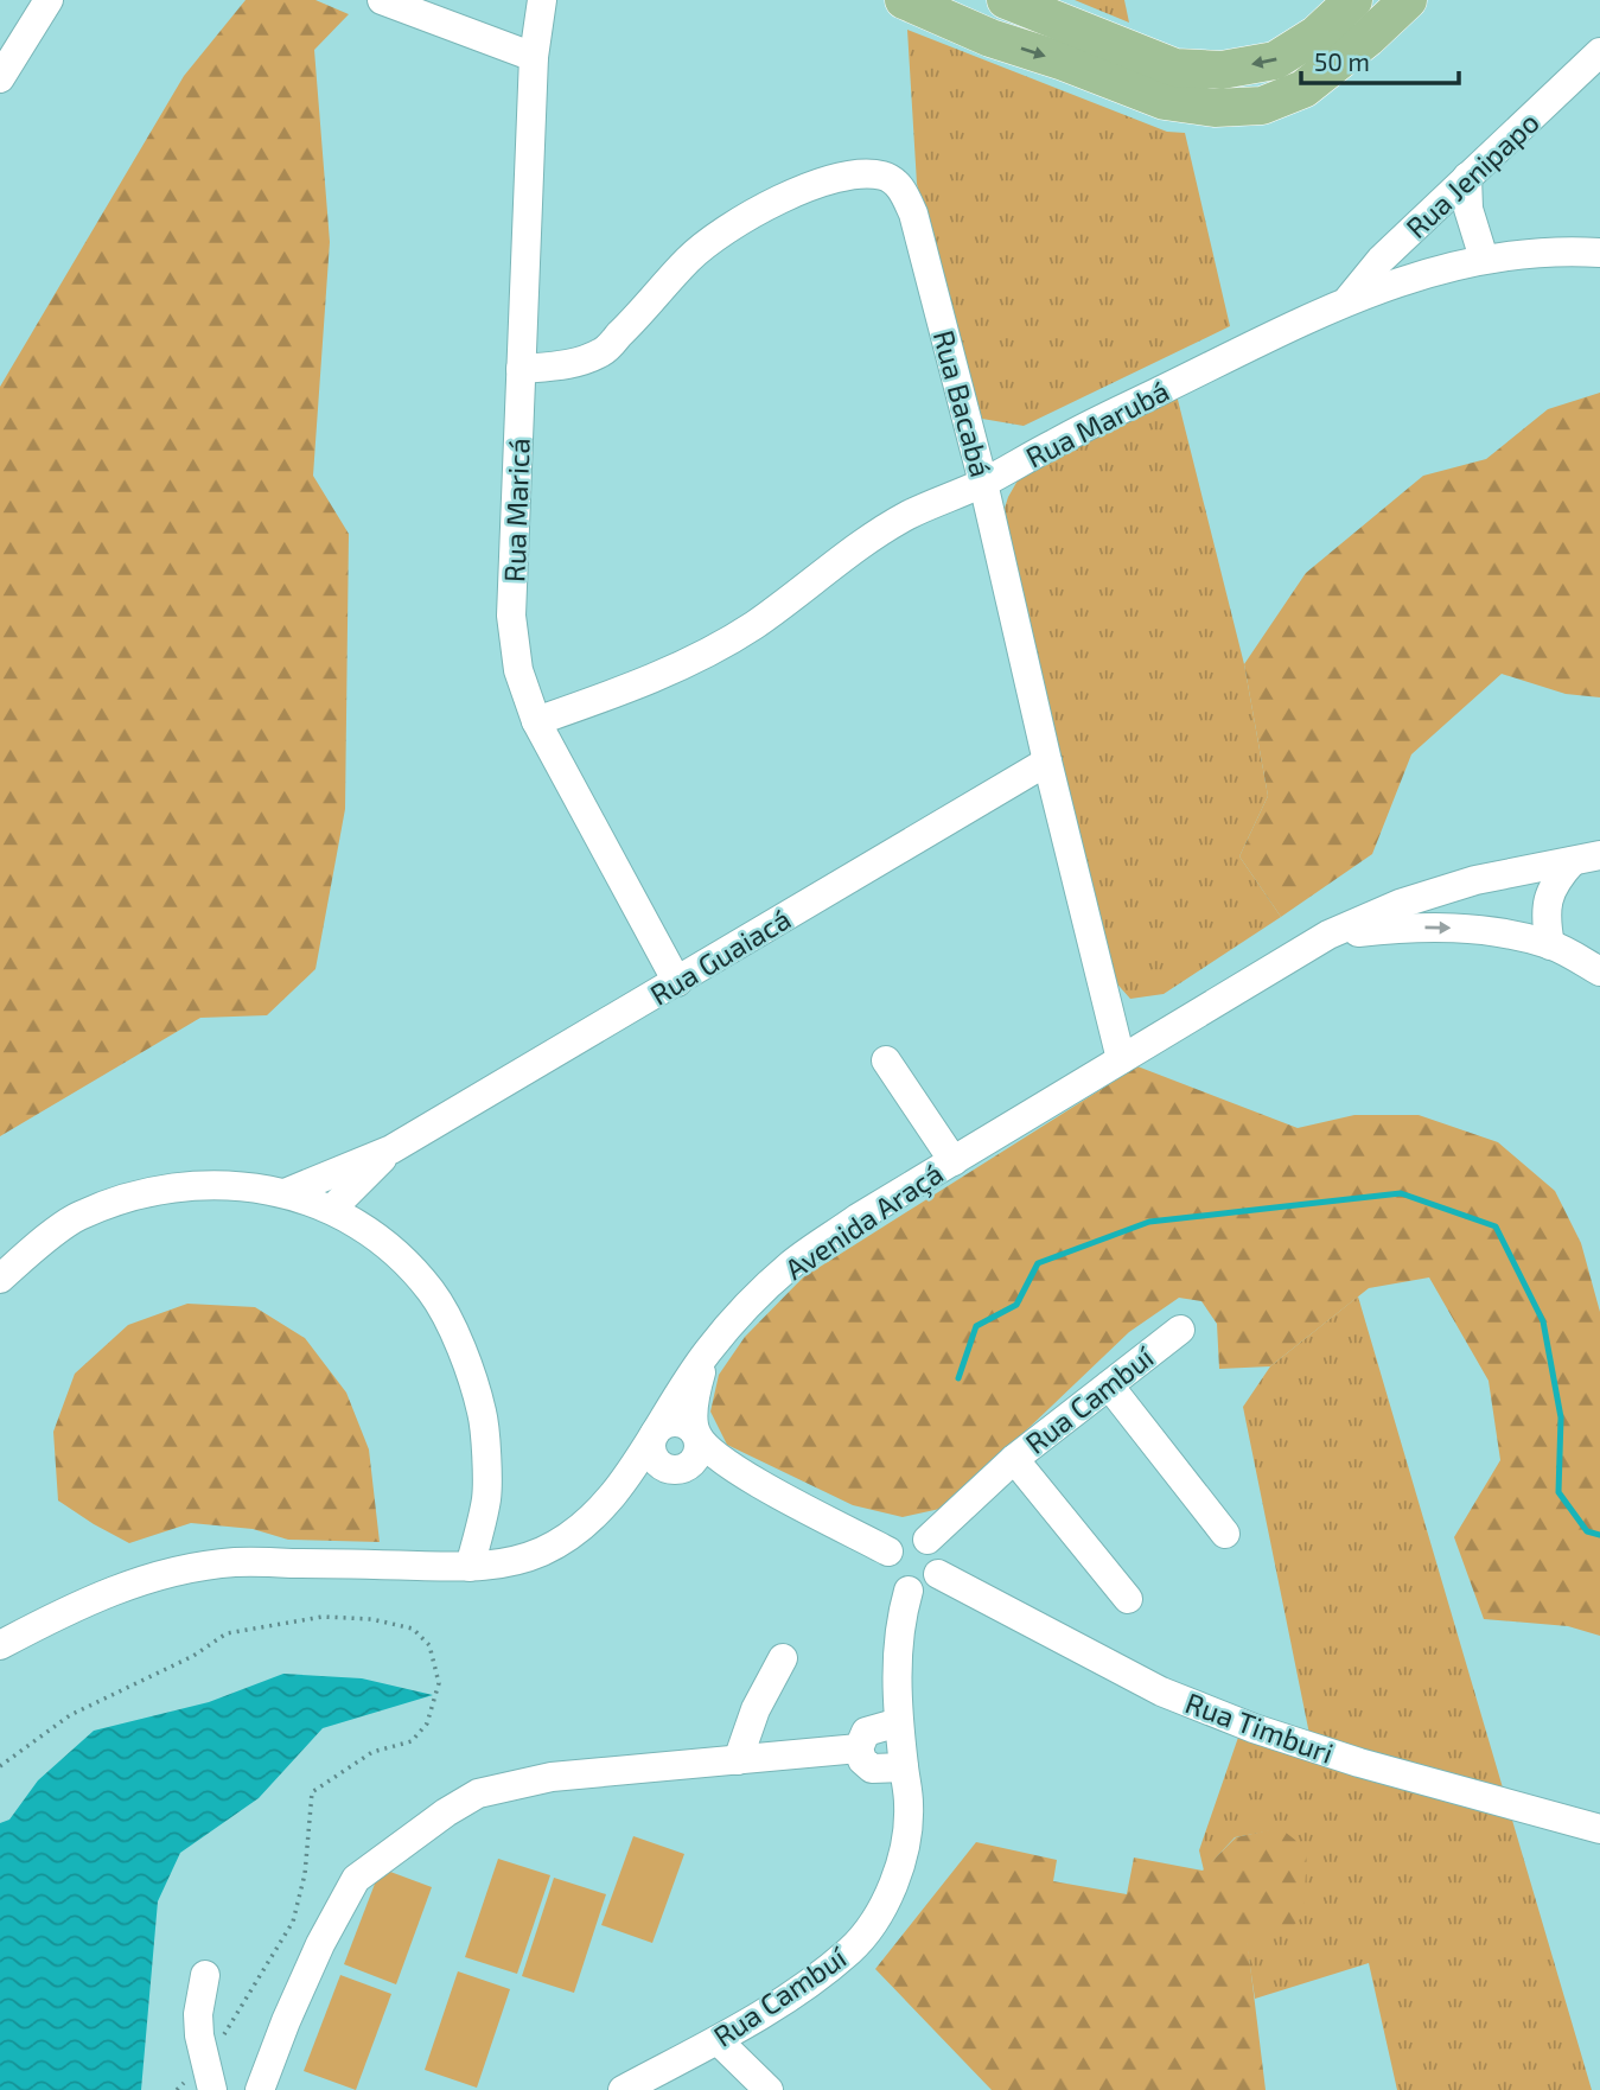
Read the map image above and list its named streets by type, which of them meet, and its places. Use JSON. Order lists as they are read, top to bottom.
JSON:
{
  "streets": {
    "street": [
      "Rua Jenipapo",
      "Rua Bacabá",
      "Rua Marubá",
      "Rua Maricá",
      "Rua Guaiacá",
      "Avenida Araçá",
      "Rua Cambuí",
      "Rua Timburi"
    ]
  },
  "crossings": [
    ["Rua Jenipapo", "Rua Marubá"],
    ["Rua Bacabá", "Rua Marubá"],
    ["Rua Bacabá", "Rua Maricá"],
    ["Rua Bacabá", "Rua Guaiacá"],
    ["Rua Bacabá", "Avenida Araçá"],
    ["Rua Marubá", "Rua Maricá"],
    ["Rua Maricá", "Rua Guaiacá"],
    ["Rua Cambuí", "Rua Timburi"]
  ],
  "scale_bar": "50 m"
}
